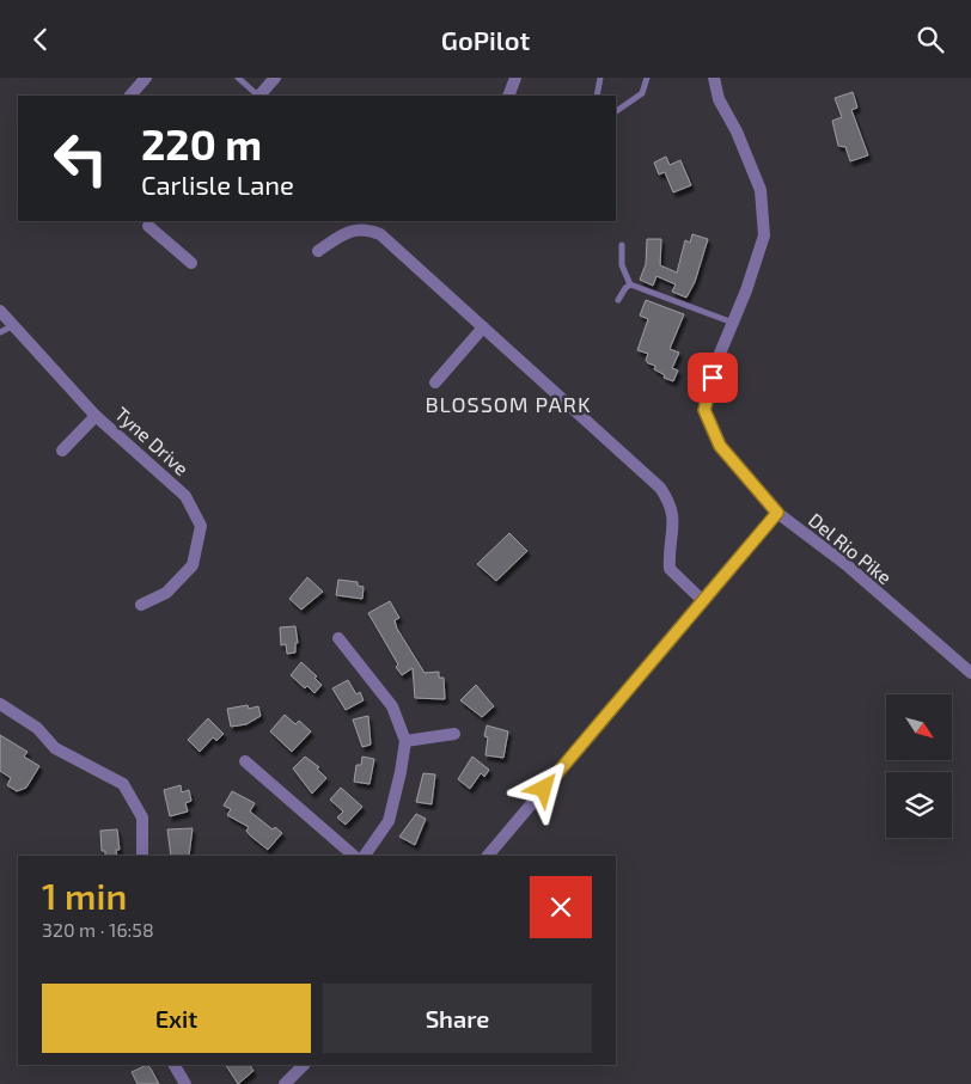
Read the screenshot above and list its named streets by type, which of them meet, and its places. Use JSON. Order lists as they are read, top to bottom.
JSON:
{
  "streets": {
    "street": ["Tyne Drive", "Del Rio Pike"]
  },
  "districts": ["BLOSSOM PARK"],
  "north": "bottom right",
  "page": {
    "header": "GoPilot",
    "turn": ["220 m", "Carlisle Lane"],
    "heading": ["1 min", "320 m · 16:58"],
    "buttons": ["Exit", "Share"]
  }
}
